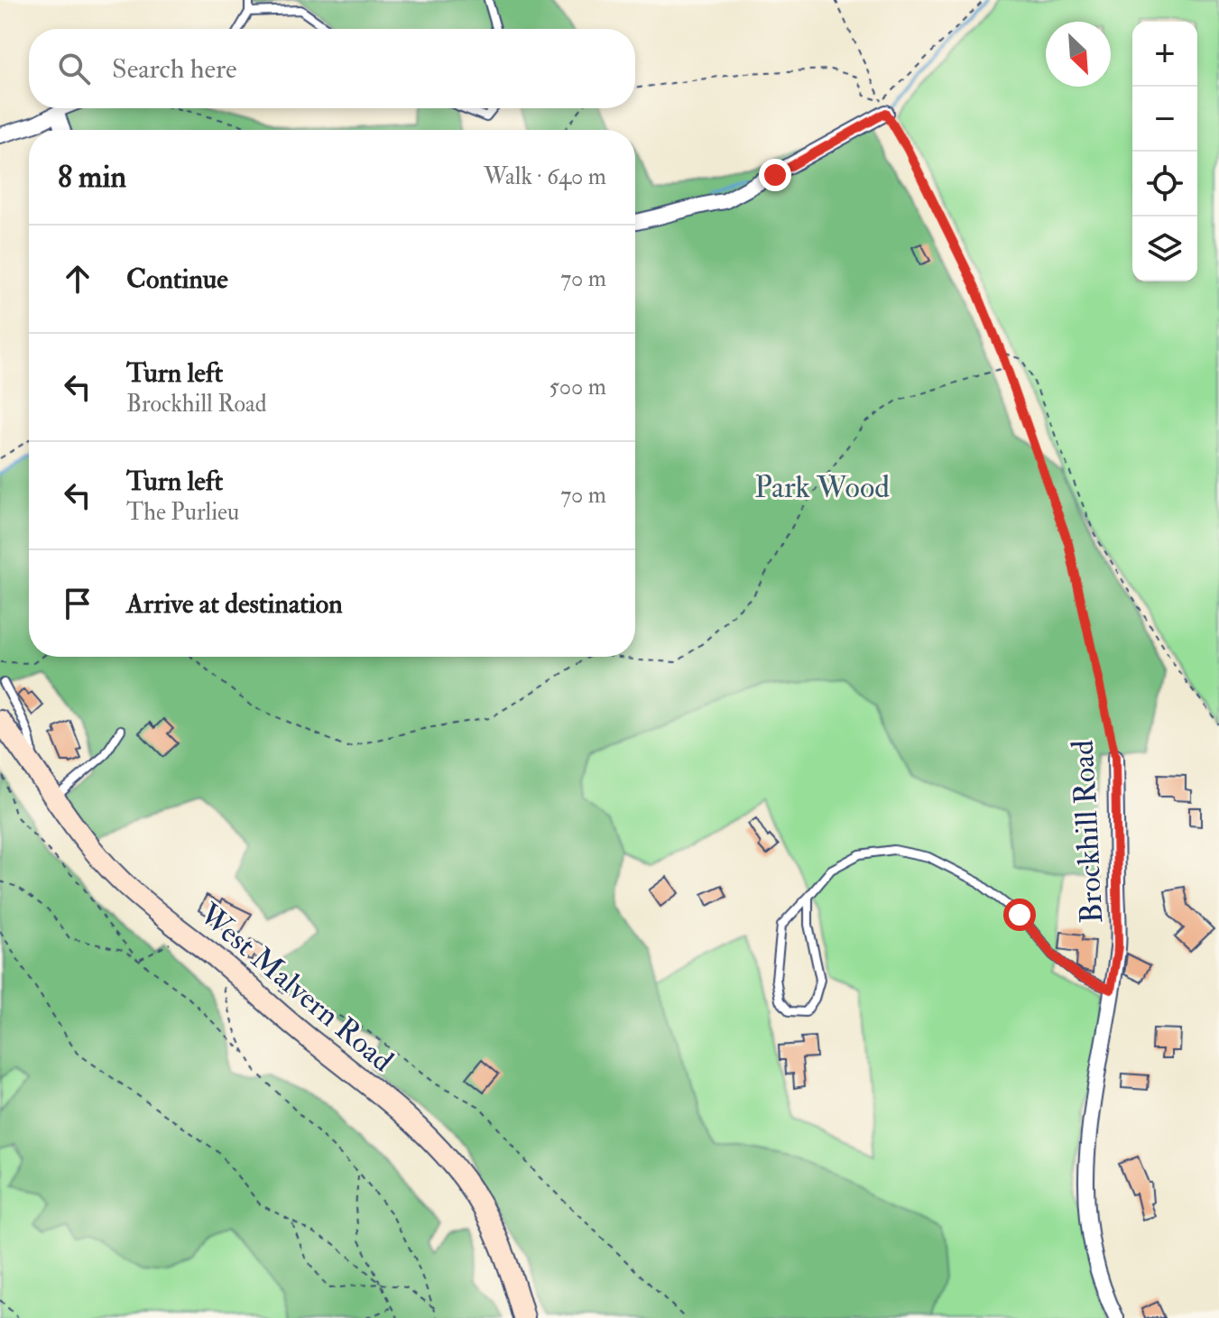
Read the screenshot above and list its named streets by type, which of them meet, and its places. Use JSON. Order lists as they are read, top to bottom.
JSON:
{
  "streets": {
    "main road": ["West Malvern Road"],
    "street": ["Brockhill Road"]
  },
  "parks": ["Park Wood"],
  "north": "bottom right",
  "page": {
    "map_buttons": ["+", "−"],
    "search": "Search here",
    "heading": ["8 min", "Walk · 640 m"],
    "list": [
      ["Continue", "70 m"],
      ["Turn left", "Brockhill Road", "500 m"],
      ["Turn left", "The Purlieu", "70 m"],
      "Arrive at destination"
    ]
  }
}
